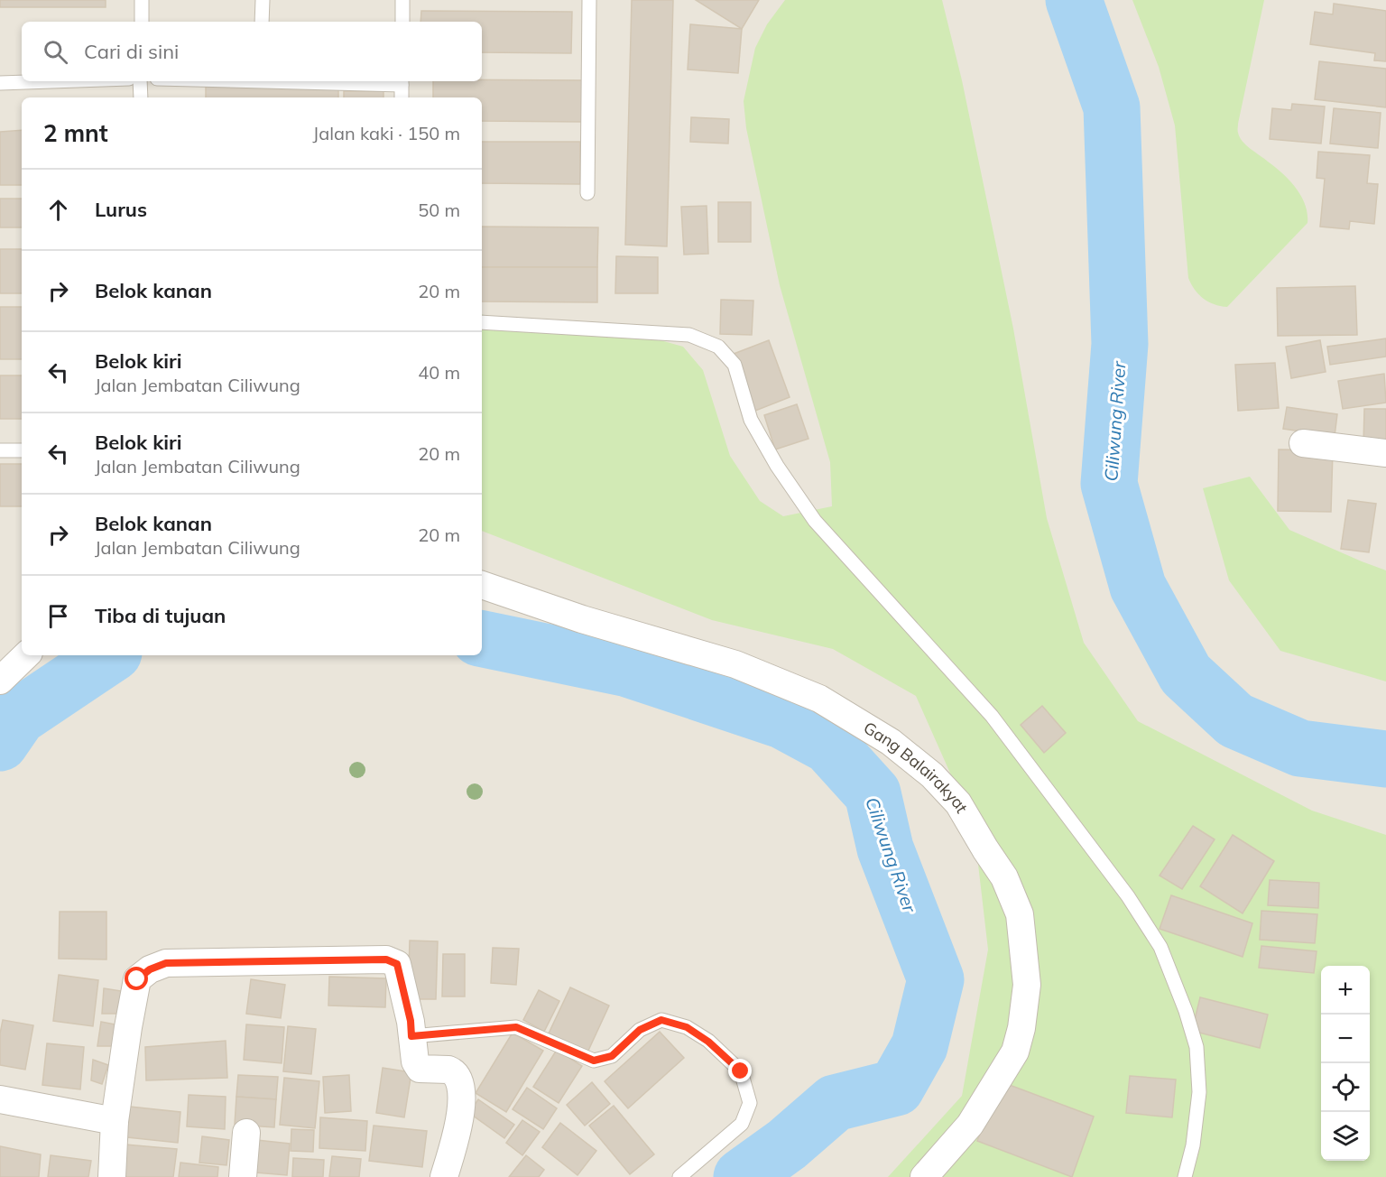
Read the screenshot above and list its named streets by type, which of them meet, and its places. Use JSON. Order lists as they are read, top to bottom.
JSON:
{
  "streets": {
    "street": ["Gang Balairakyat"]
  },
  "water": ["Ciliwung River"],
  "page": {
    "search": "Cari di sini",
    "heading": ["2 mnt", "Jalan kaki · 150 m"],
    "list": [
      ["Lurus", "50 m"],
      ["Belok kanan", "20 m"],
      ["Belok kiri", "Jalan Jembatan Ciliwung", "40 m"],
      ["Belok kiri", "Jalan Jembatan Ciliwung", "20 m"],
      ["Belok kanan", "Jalan Jembatan Ciliwung", "20 m"],
      "Tiba di tujuan"
    ],
    "map_buttons": ["+", "−"]
  }
}
